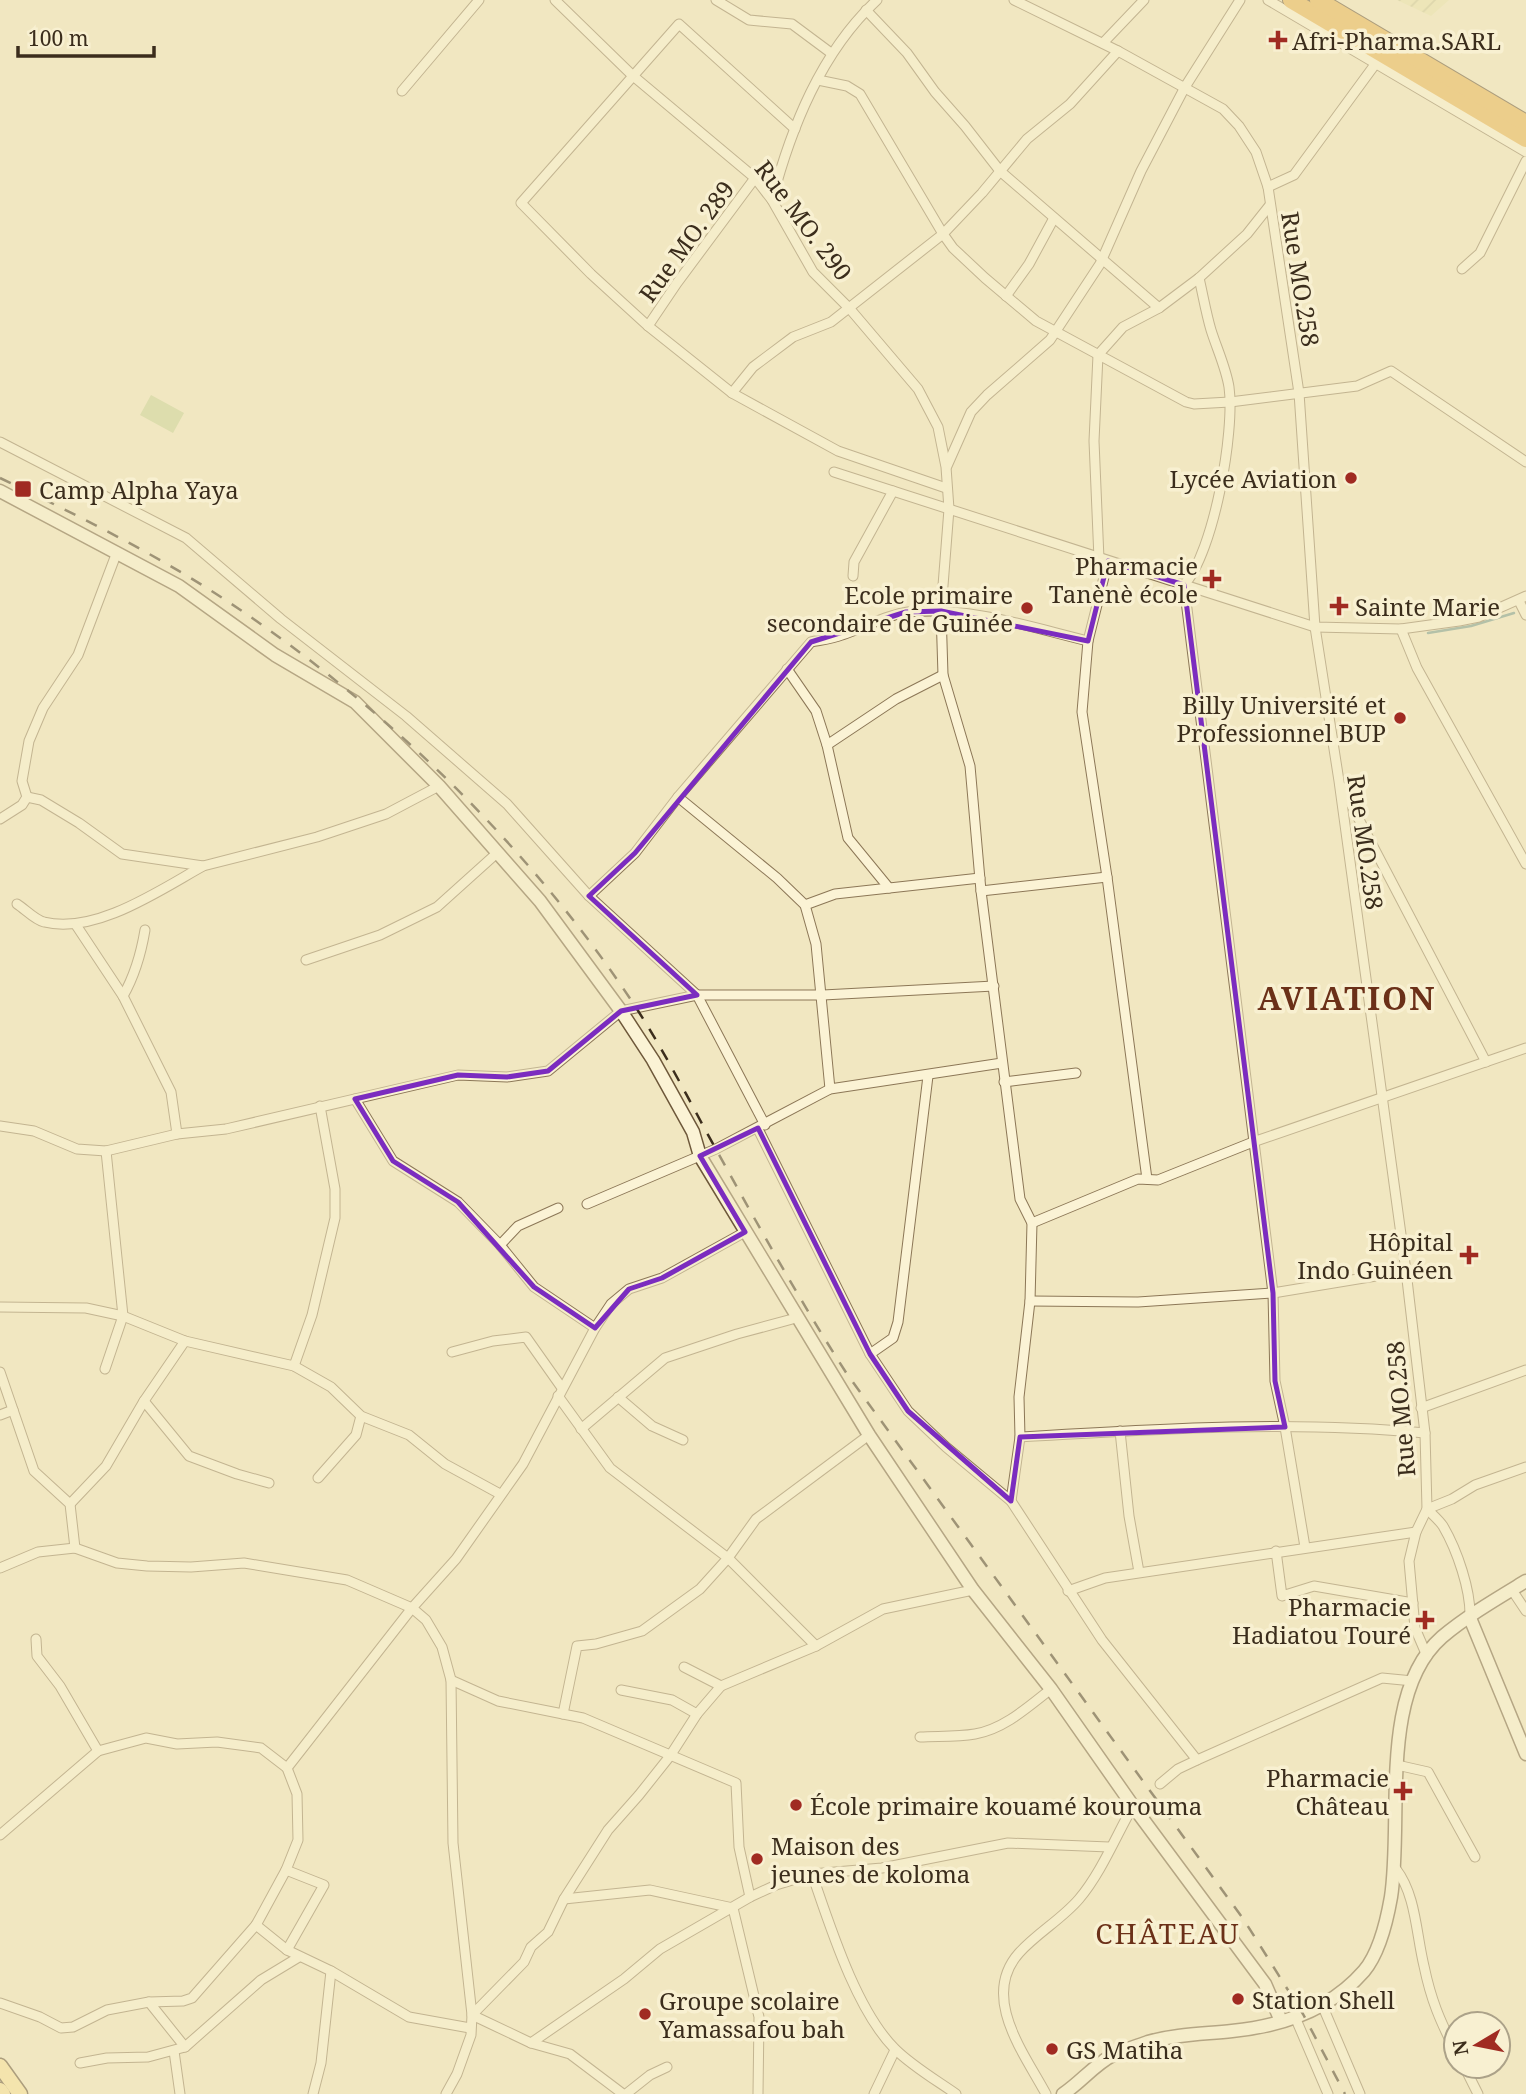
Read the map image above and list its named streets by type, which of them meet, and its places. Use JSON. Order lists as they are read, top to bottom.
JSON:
{
  "streets": {
    "street": ["Rue MO. 290", "Rue MO. 289", "Rue MO.258"]
  },
  "crossings": [
    ["Rue MO. 290", "Rue MO. 289"]
  ],
  "districts": ["AVIATION", "CHÂTEAU"],
  "places": {
    "health": [
      "Afri-Pharma.SARL",
      "Pharmacie Tanènè école",
      "Sainte Marie",
      "Hôpital Indo Guinéen",
      "Pharmacie Hadiatou Touré",
      "Pharmacie Château"
    ],
    "other": [
      "Lycée Aviation",
      "Ecole primaire secondaire de Guinée",
      "Billy Université et Professionnel BUP",
      "École primaire kouamé kourouma",
      "Maison des jeunes de koloma",
      "Station Shell",
      "Groupe scolaire Yamassafou bah",
      "GS Matiha"
    ],
    "transit": ["Camp Alpha Yaya"]
  },
  "scale_bar": "100 m",
  "north": "left"
}
